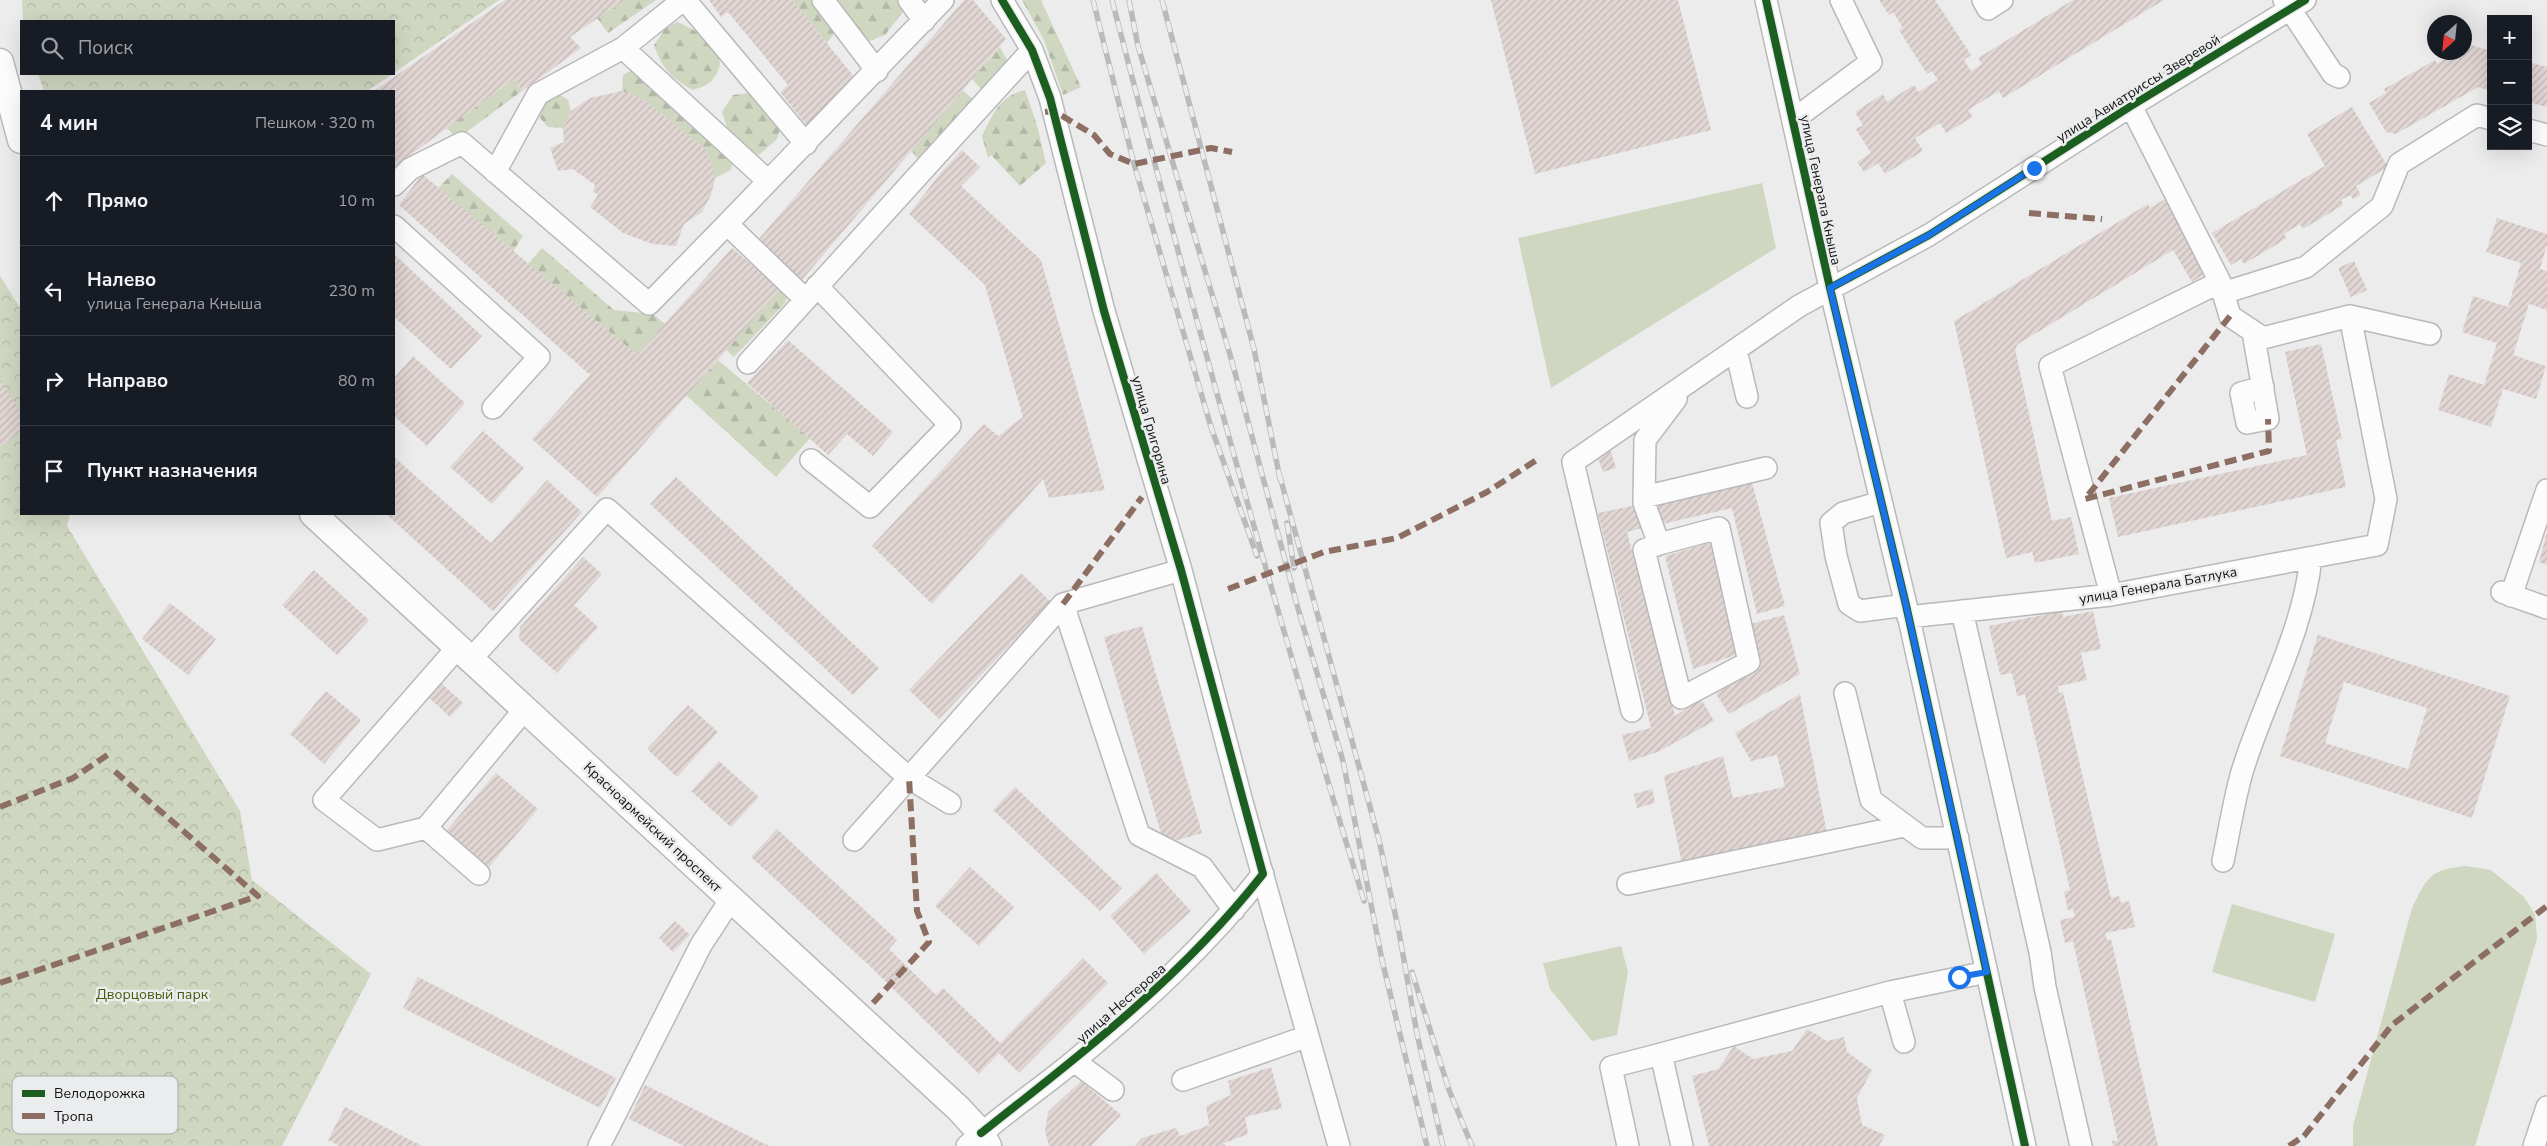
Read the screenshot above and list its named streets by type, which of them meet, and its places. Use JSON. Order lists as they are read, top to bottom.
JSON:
{
  "streets": {
    "main road": ["Красноармейский проспект"],
    "street": [
      "улица Авиатриссы Зверевой",
      "улица Генерала Кныша",
      "улица Григорина",
      "улица Генерала Батлука",
      "улица Нестерова"
    ]
  },
  "crossings": [
    ["улица Авиатриссы Зверевой", "улица Генерала Кныша"],
    ["улица Генерала Кныша", "улица Генерала Батлука"],
    ["улица Григорина", "улица Нестерова"],
    ["Красноармейский проспект", "улица Нестерова"]
  ],
  "parks": ["Дворцовый парк"],
  "legend": ["Велодорожка", "Тропа"],
  "north": "bottom left",
  "page": {
    "map_buttons": ["+", "−"],
    "search": "Поиск",
    "heading": ["4 мин", "Пешком · 320 m"],
    "list": [
      ["Прямо", "10 m"],
      ["Налево", "улица Генерала Кныша", "230 m"],
      ["Направо", "80 m"],
      "Пункт назначения"
    ]
  }
}
